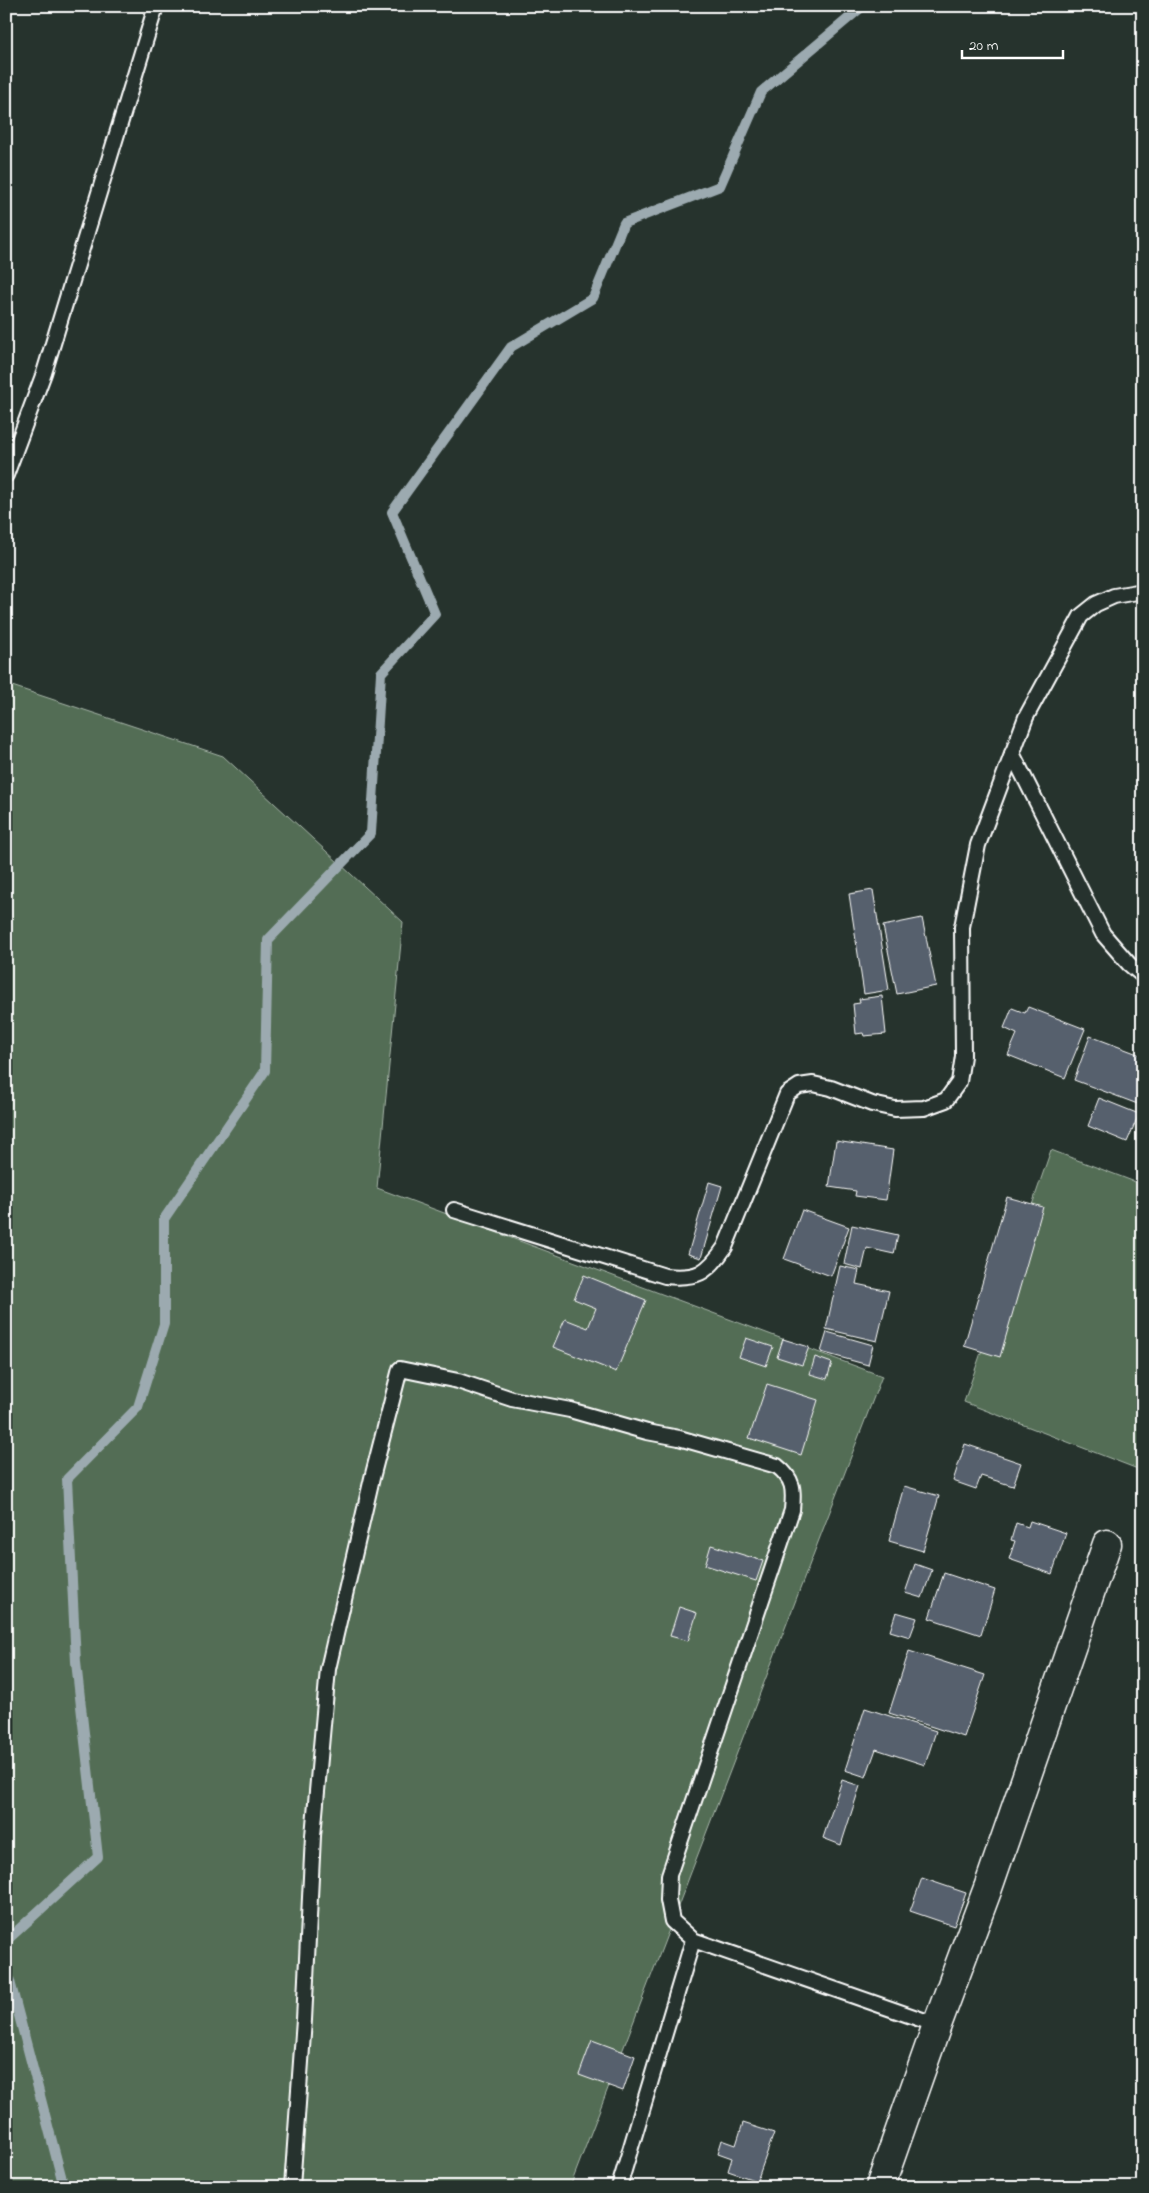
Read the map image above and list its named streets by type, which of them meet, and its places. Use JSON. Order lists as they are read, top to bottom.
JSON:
{
  "scale_bar": "20 m"
}
